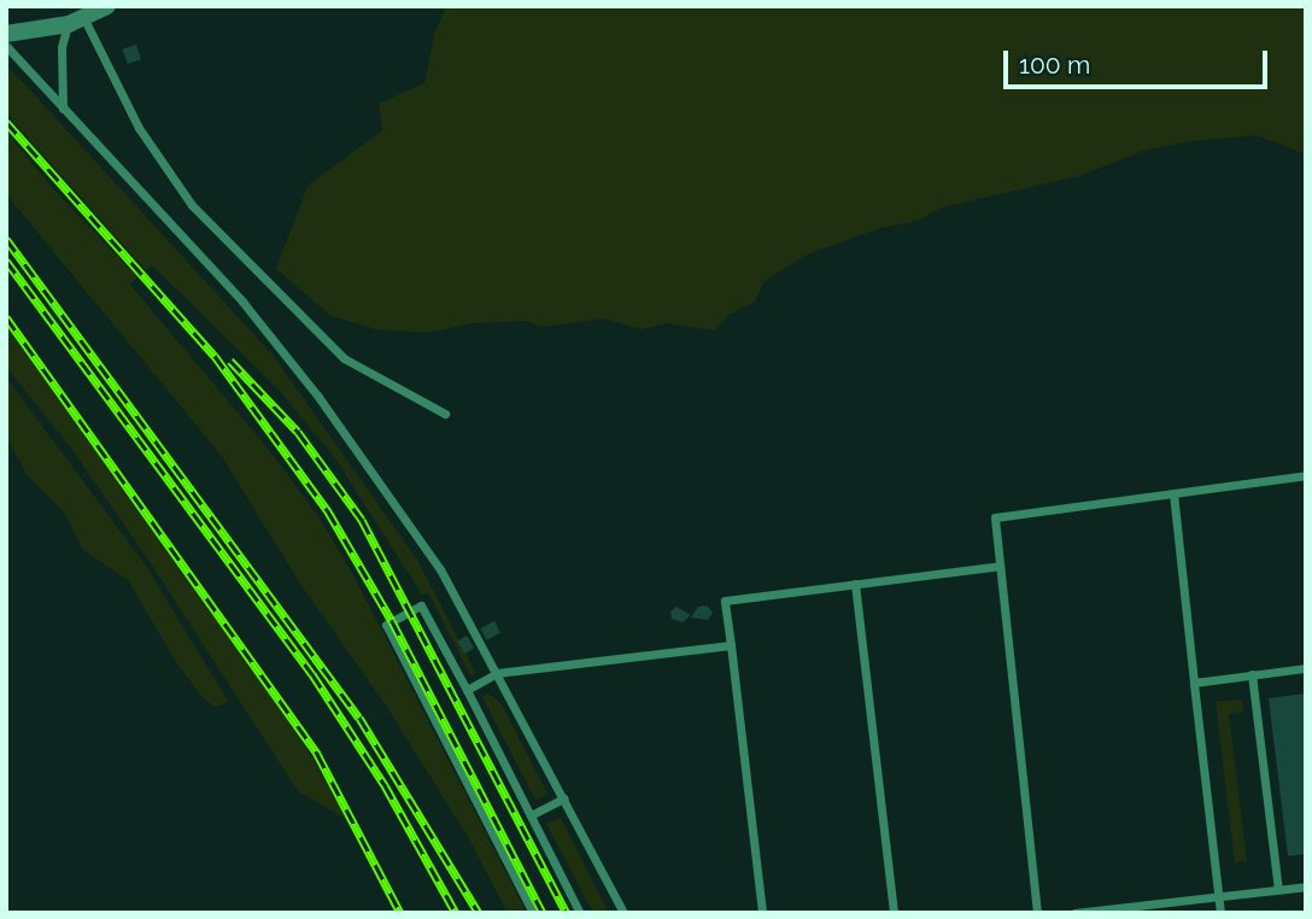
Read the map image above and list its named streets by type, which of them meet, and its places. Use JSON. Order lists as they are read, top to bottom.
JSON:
{
  "scale_bar": "100 m"
}
